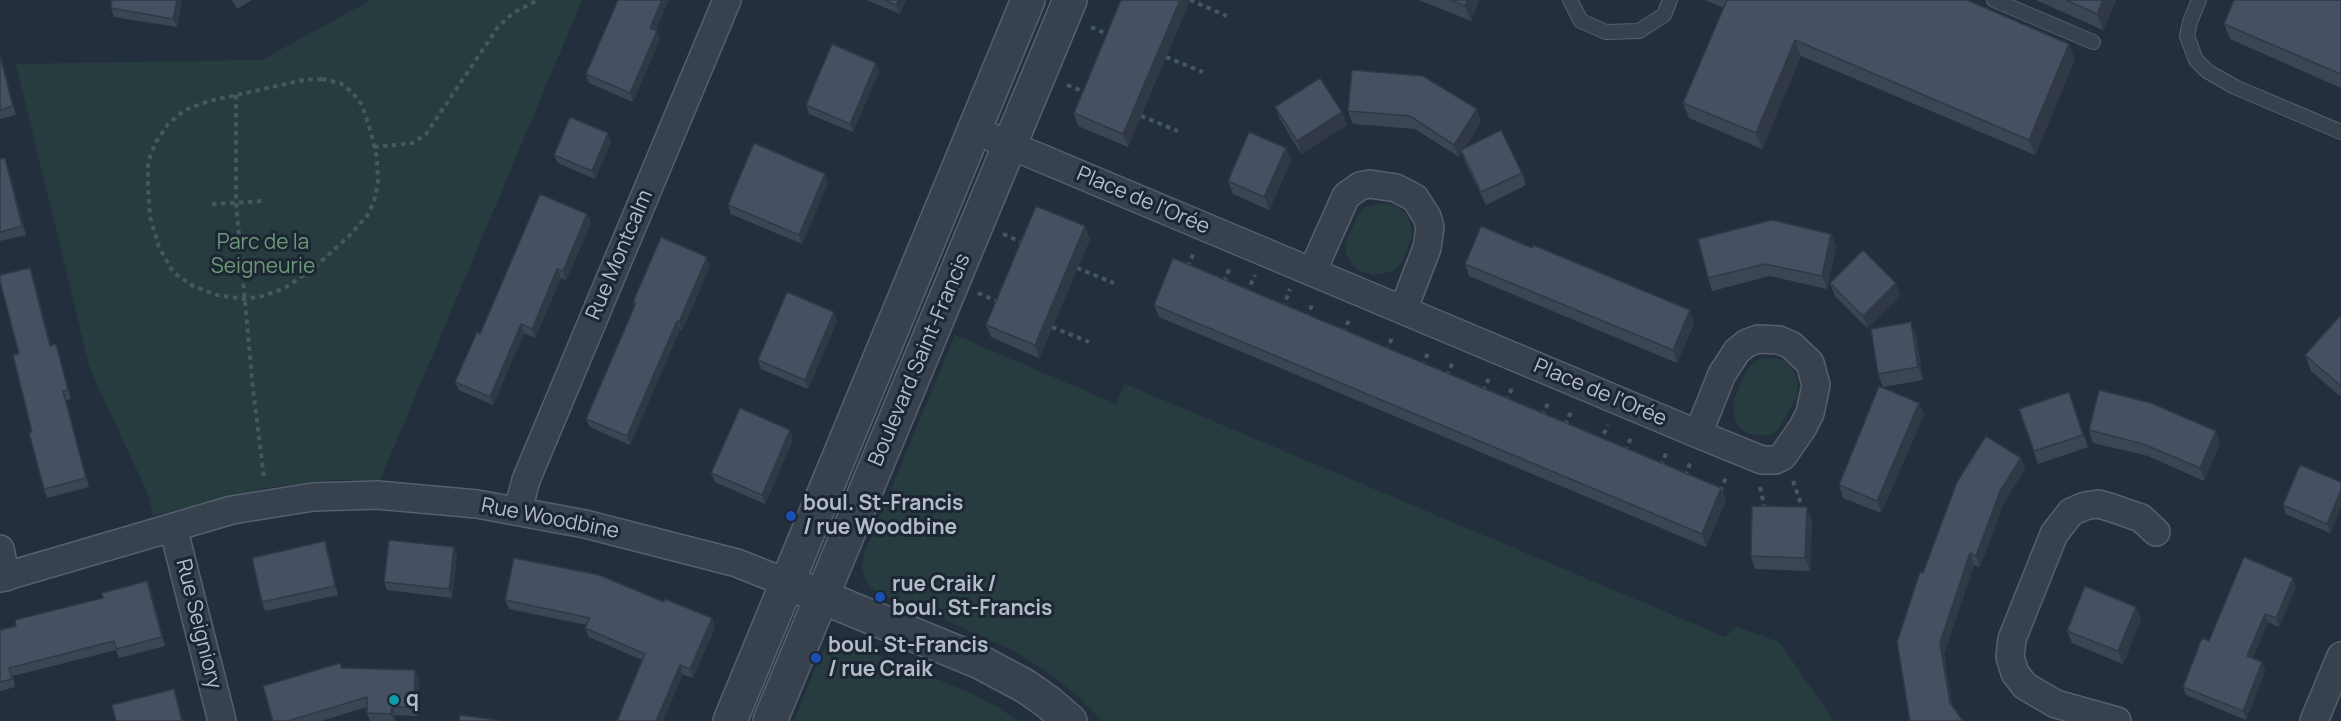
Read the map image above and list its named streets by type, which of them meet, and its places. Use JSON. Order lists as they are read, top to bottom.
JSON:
{
  "streets": {
    "street": [
      "Place de l'Orée",
      "Rue Montcalm",
      "Boulevard Saint-Francis",
      "Rue Woodbine",
      "Rue Seigniory"
    ]
  },
  "crossings": [
    ["Place de l'Orée", "Boulevard Saint-Francis"],
    ["Rue Montcalm", "Rue Woodbine"],
    ["Boulevard Saint-Francis", "Rue Woodbine"],
    ["Rue Woodbine", "Rue Seigniory"]
  ],
  "parks": ["Parc de la Seigneurie"],
  "places": [
    "boul. St-Francis / rue Woodbine",
    "rue Craik / boul. St-Francis",
    "boul. St-Francis / rue Craik",
    "q"
  ]
}
